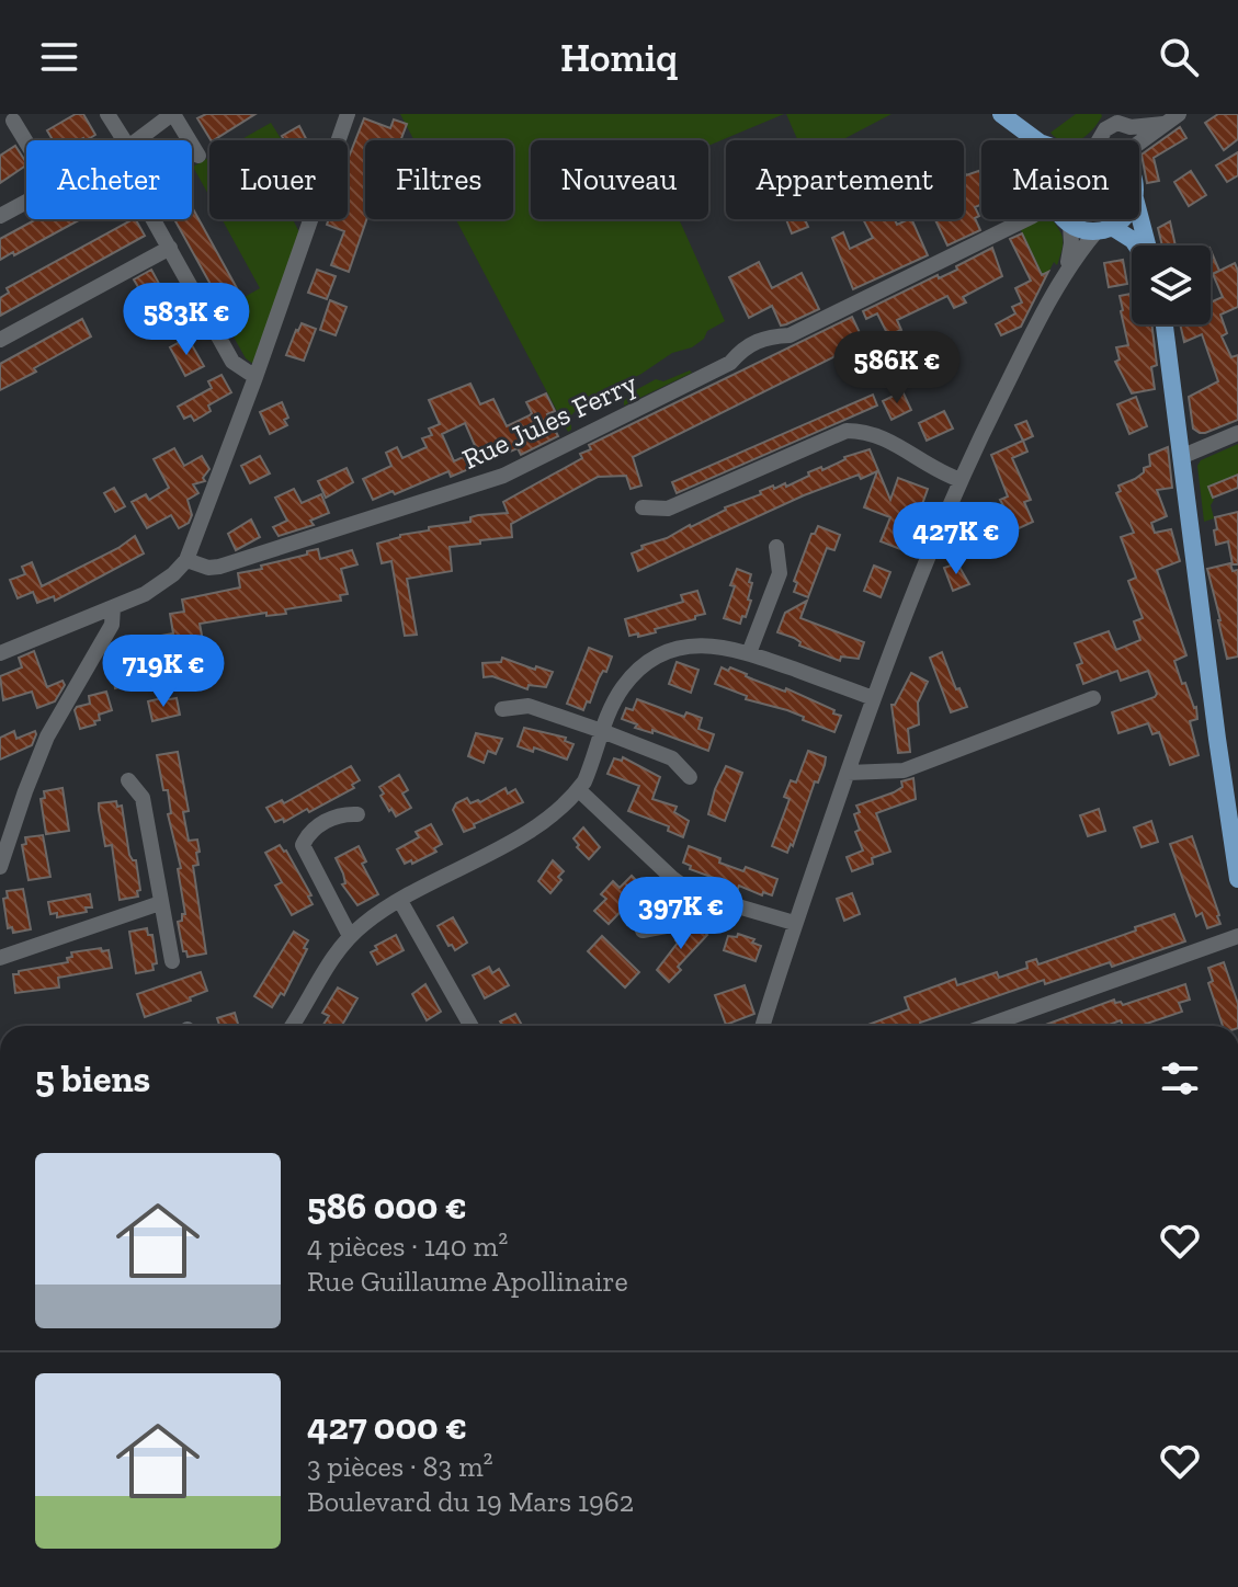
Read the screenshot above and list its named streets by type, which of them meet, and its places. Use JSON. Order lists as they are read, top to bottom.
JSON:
{
  "streets": {
    "street": ["Rue Jules Ferry"]
  },
  "page": {
    "header": "Homiq",
    "chip": [
      "Acheter",
      "Louer",
      "Filtres",
      "Nouveau",
      "Appartement",
      "Maison"
    ],
    "price": [
      "583K €",
      "586K €",
      "427K €",
      "719K €",
      "397K €"
    ],
    "heading": "5 biens",
    "list": [
      {
        "name": "586 000 €",
        "note": "4 pièces · 140 m² · Rue Guillaume Apollinaire"
      },
      {
        "name": "427 000 €",
        "note": "3 pièces · 83 m² · Boulevard du 19 Mars 1962"
      }
    ]
  }
}
